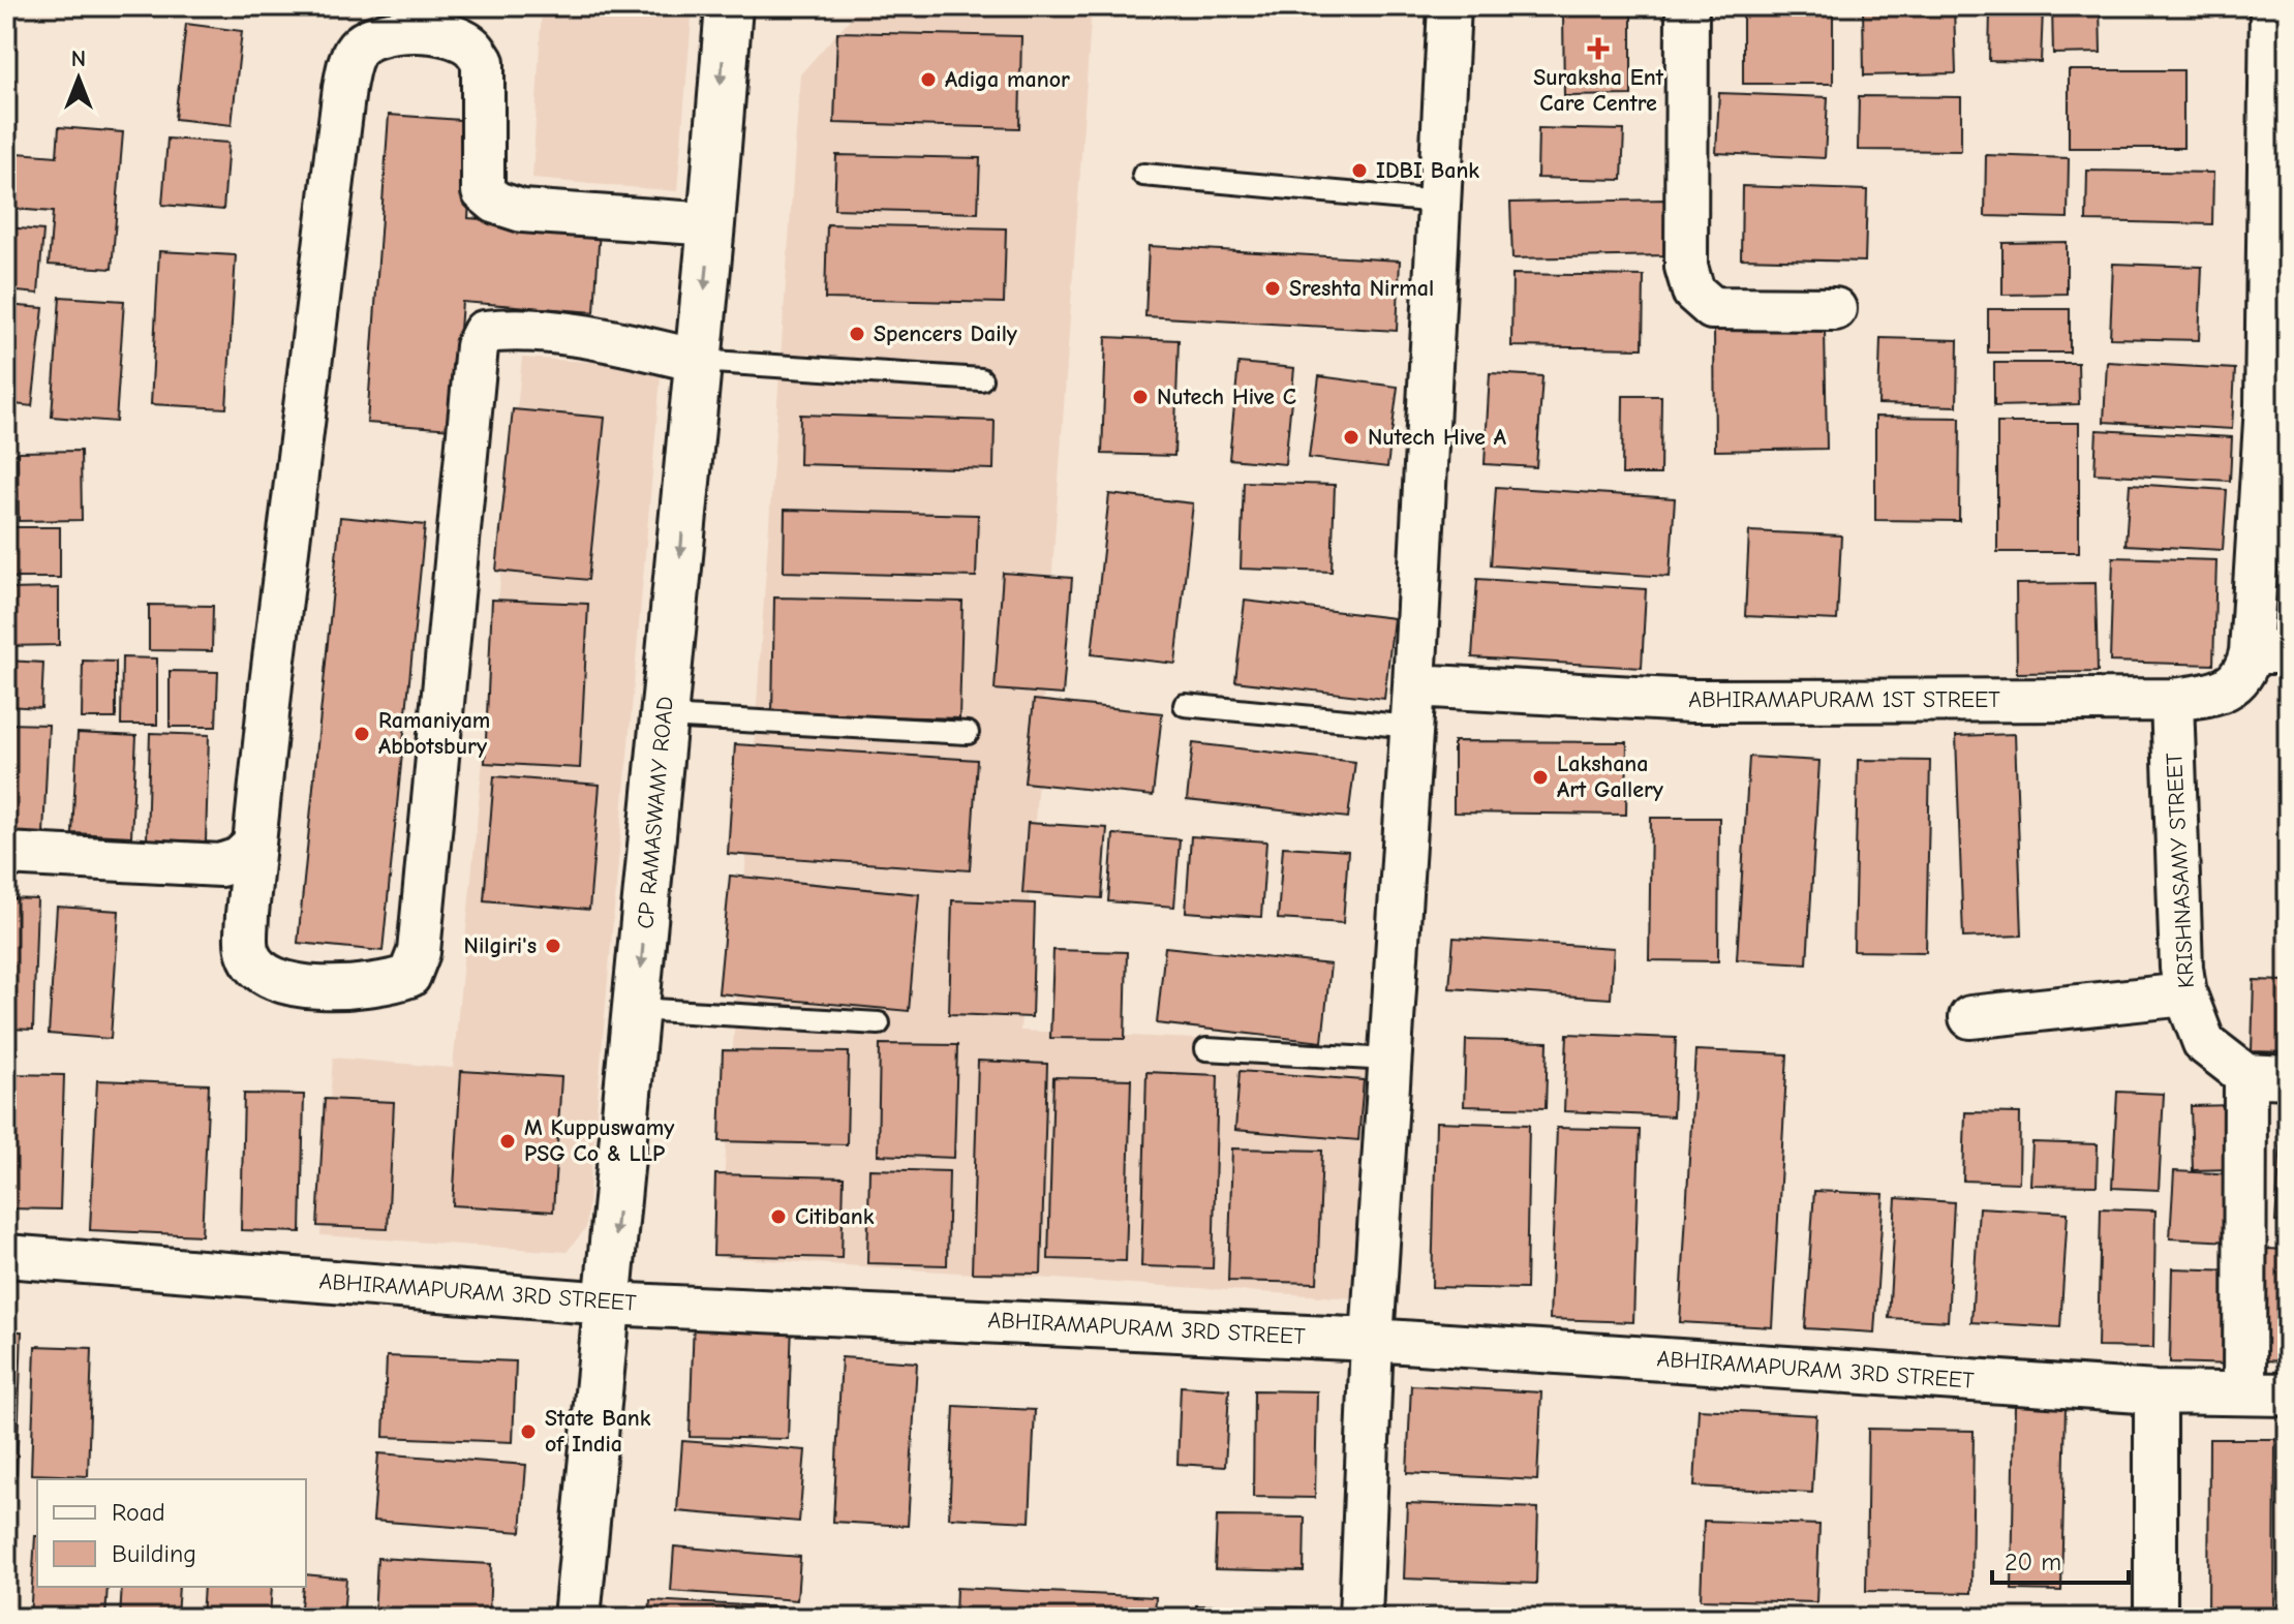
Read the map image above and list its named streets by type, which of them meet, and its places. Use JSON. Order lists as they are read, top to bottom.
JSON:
{
  "streets": {
    "main road": ["CP RAMASWAMY ROAD"],
    "street": ["ABHIRAMAPURAM 1ST STREET", "KRISHNASAMY STREET", "ABHIRAMAPURAM 3RD STREET"]
  },
  "crossings": [
    ["ABHIRAMAPURAM 1ST STREET", "KRISHNASAMY STREET"],
    ["CP RAMASWAMY ROAD", "ABHIRAMAPURAM 3RD STREET"]
  ],
  "one_way": ["CP RAMASWAMY ROAD"],
  "places": {
    "health": ["Suraksha Ent Care Centre"],
    "other": [
      "Adiga manor",
      "IDBI Bank",
      "Sreshta Nirmal",
      "Spencers Daily",
      "Nutech Hive C",
      "Nutech Hive A",
      "Ramaniyam Abbotsbury",
      "Lakshana Art Gallery",
      "Nilgiri's",
      "M Kuppuswamy PSG Co & LLP",
      "Citibank",
      "State Bank of India"
    ]
  },
  "legend": ["Road", "Building"],
  "scale_bar": "20 m",
  "north": "top"
}
